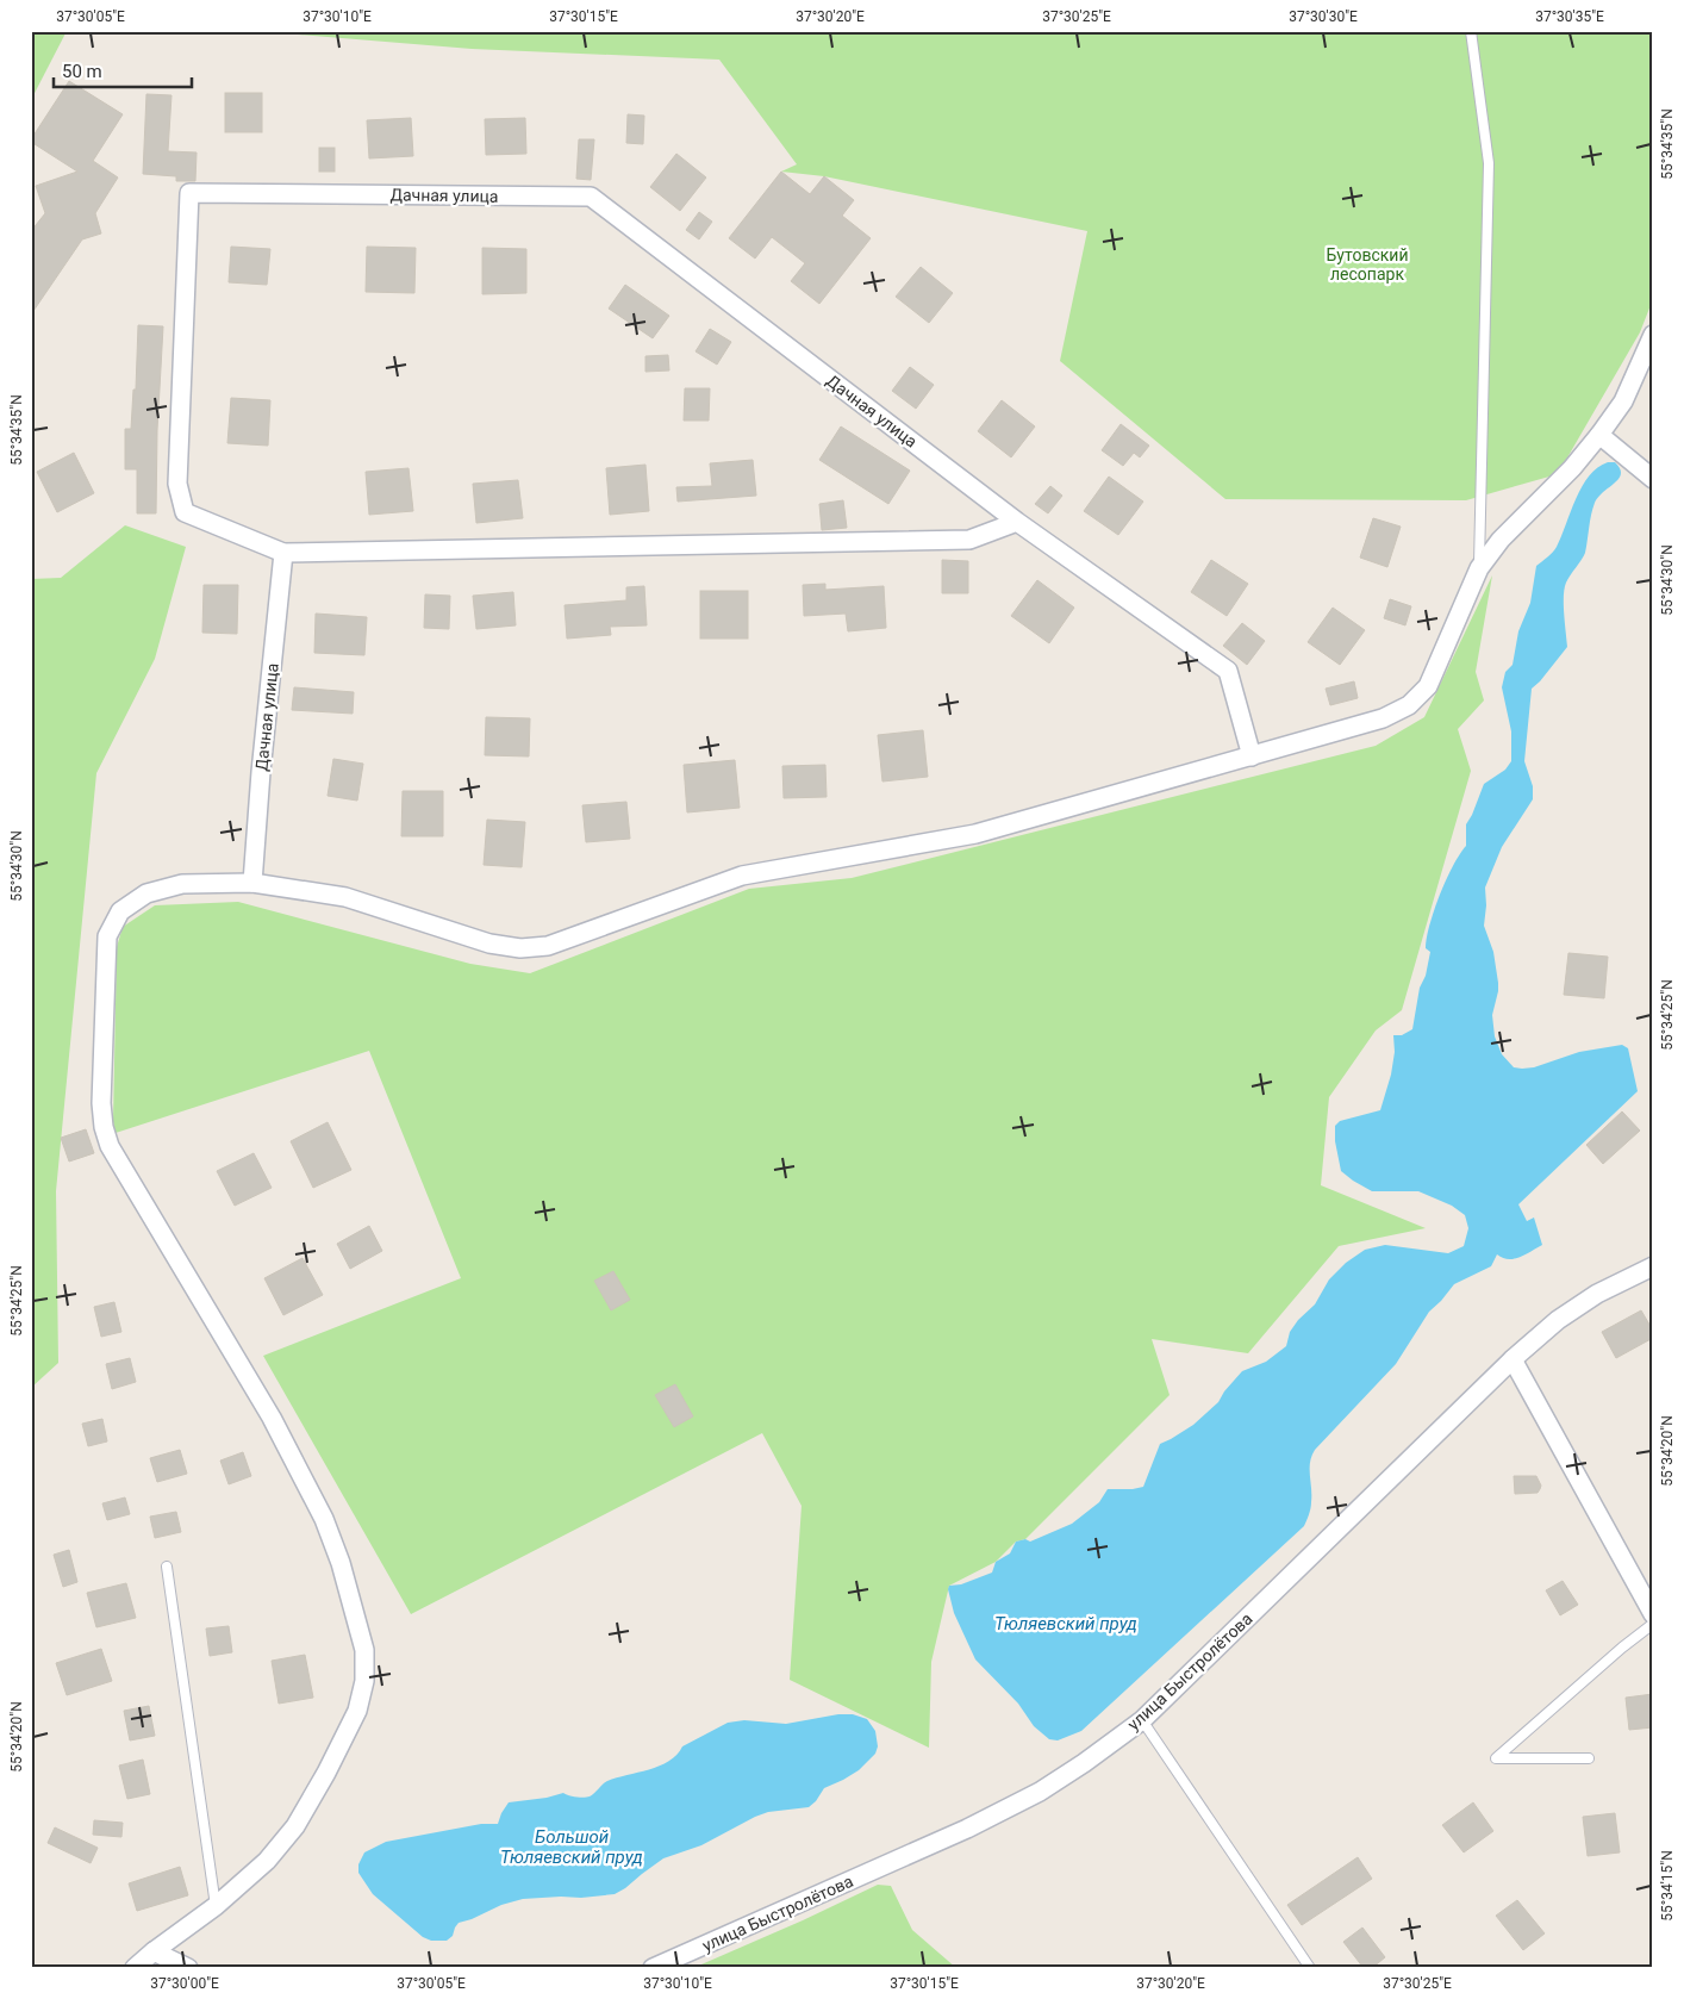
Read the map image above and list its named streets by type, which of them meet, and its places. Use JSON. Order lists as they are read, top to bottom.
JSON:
{
  "streets": {
    "street": ["Дачная улица", "улица Быстролётова"]
  },
  "water": ["Тюляевский пруд", "Большой Тюляевский пруд"],
  "parks": ["Бутовский лесопарк"],
  "scale_bar": "50 m",
  "coordinates": [
    "37°30'05\"E",
    "37°30'10\"E",
    "37°30'15\"E",
    "37°30'20\"E",
    "37°30'25\"E",
    "37°30'30\"E",
    "37°30'35\"E",
    "55°34'35\"N",
    "55°34'30\"N",
    "55°34'25\"N",
    "55°34'20\"N",
    "55°34'15\"N",
    "37°30'00\"E"
  ]
}
